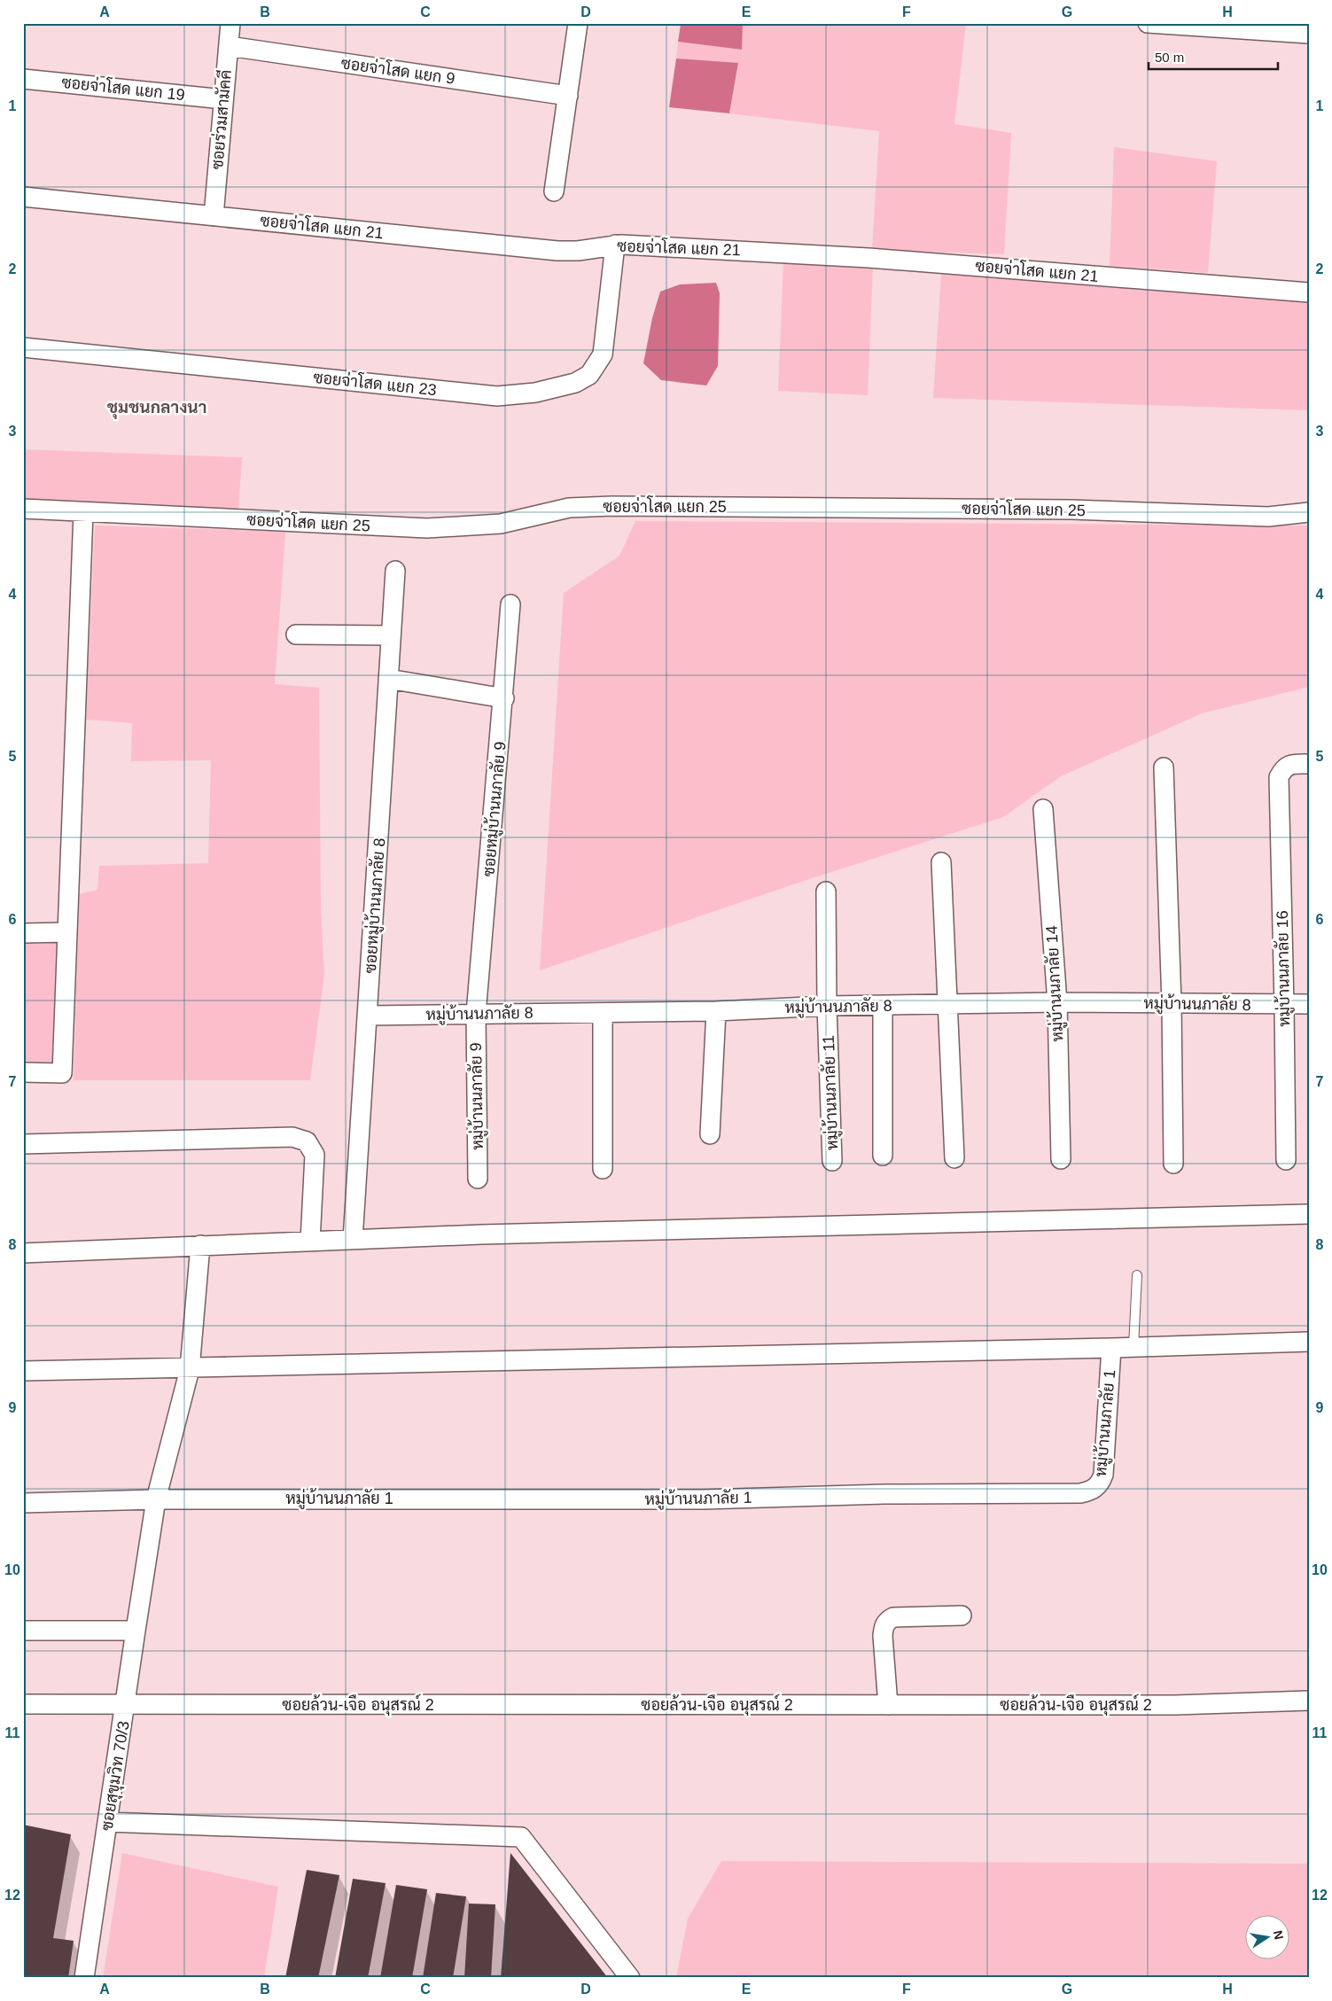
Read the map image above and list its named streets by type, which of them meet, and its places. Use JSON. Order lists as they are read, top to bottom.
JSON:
{
  "streets": {
    "street": [
      "ซอยจ่าโสด แยก 9",
      "ซอยจ่าโสด แยก 19",
      "ซอยร่วมสามัคคี",
      "ซอยจ่าโสด แยก 21",
      "ซอยจ่าโสด แยก 23",
      "ซอยจ่าโสด แยก 25",
      "ซอยหมู่บ้านนภาลัย 9",
      "ซอยหมู่บ้านนภาลัย 8",
      "หมู่บ้านนภาลัย 16",
      "หมู่บ้านนภาลัย 14",
      "หมู่บ้านนภาลัย 8",
      "หมู่บ้านนภาลัย 11",
      "หมู่บ้านนภาลัย 9",
      "หมู่บ้านนภาลัย 1",
      "ซอยล้วน-เจือ อนุสรณ์ 2",
      "ซอยสุขุมวิท 70/3"
    ]
  },
  "crossings": [
    ["ซอยจ่าโสด แยก 9", "ซอยร่วมสามัคคี"],
    ["ซอยจ่าโสด แยก 19", "ซอยร่วมสามัคคี"],
    ["ซอยร่วมสามัคคี", "ซอยจ่าโสด แยก 21"],
    ["ซอยจ่าโสด แยก 21", "ซอยจ่าโสด แยก 23"],
    ["ซอยหมู่บ้านนภาลัย 9", "หมู่บ้านนภาลัย 8"],
    ["ซอยหมู่บ้านนภาลัย 9", "หมู่บ้านนภาลัย 9"],
    ["ซอยหมู่บ้านนภาลัย 8", "หมู่บ้านนภาลัย 8"],
    ["หมู่บ้านนภาลัย 16", "หมู่บ้านนภาลัย 8"],
    ["หมู่บ้านนภาลัย 14", "หมู่บ้านนภาลัย 8"],
    ["หมู่บ้านนภาลัย 8", "หมู่บ้านนภาลัย 11"],
    ["หมู่บ้านนภาลัย 8", "หมู่บ้านนภาลัย 9"],
    ["หมู่บ้านนภาลัย 1", "ซอยสุขุมวิท 70/3"],
    ["ซอยล้วน-เจือ อนุสรณ์ 2", "ซอยสุขุมวิท 70/3"]
  ],
  "districts": ["ชุมชนกลางนา"],
  "scale_bar": "50 m",
  "north": "right",
  "grid": {
    "columns": [
      "A",
      "B",
      "C",
      "D",
      "E",
      "F",
      "G",
      "H"
    ],
    "rows": [
      "1",
      "2",
      "3",
      "4",
      "5",
      "6",
      "7",
      "8",
      "9",
      "10",
      "11",
      "12"
    ]
  }
}
